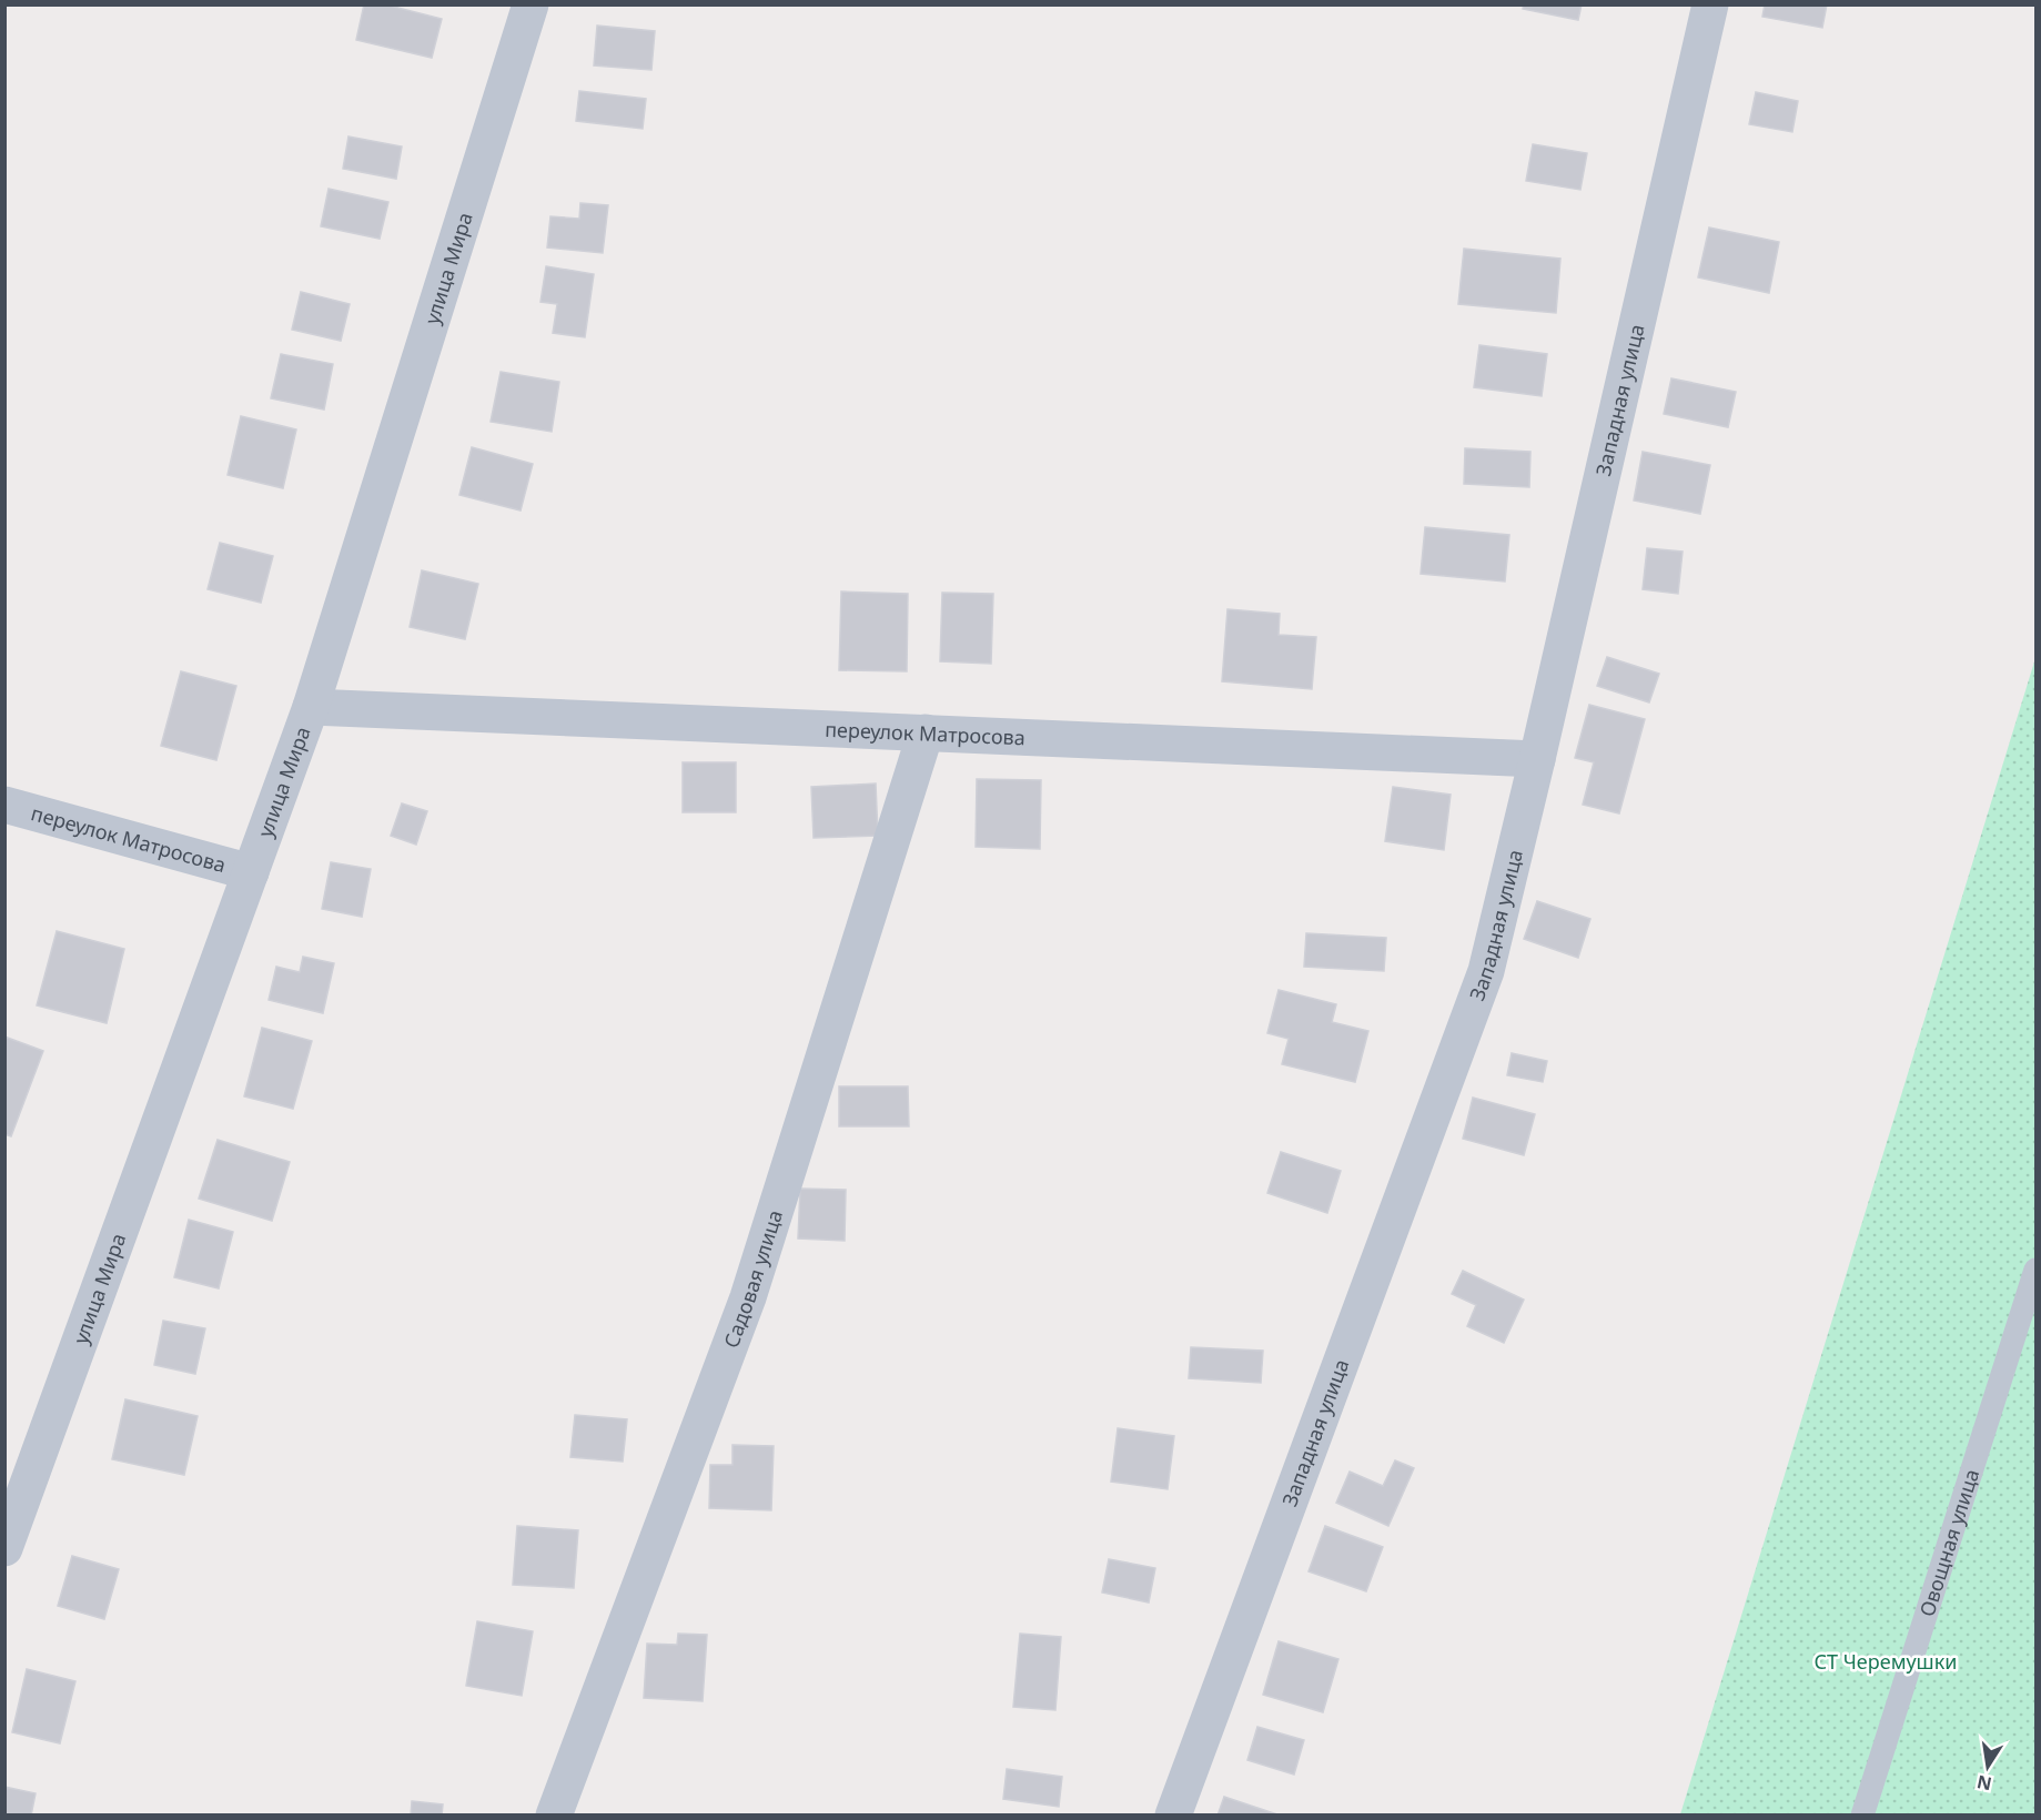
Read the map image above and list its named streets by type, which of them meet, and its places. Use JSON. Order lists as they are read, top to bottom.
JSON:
{
  "streets": {
    "street": [
      "улица Мира",
      "Западная улица",
      "переулок Матросова",
      "Садовая улица"
    ],
    "lane": ["Овощная улица"]
  },
  "crossings": [
    ["улица Мира", "переулок Матросова"],
    ["Западная улица", "переулок Матросова"],
    ["переулок Матросова", "Садовая улица"]
  ],
  "parks": ["СТ Черемушки"],
  "north": "bottom"
}
